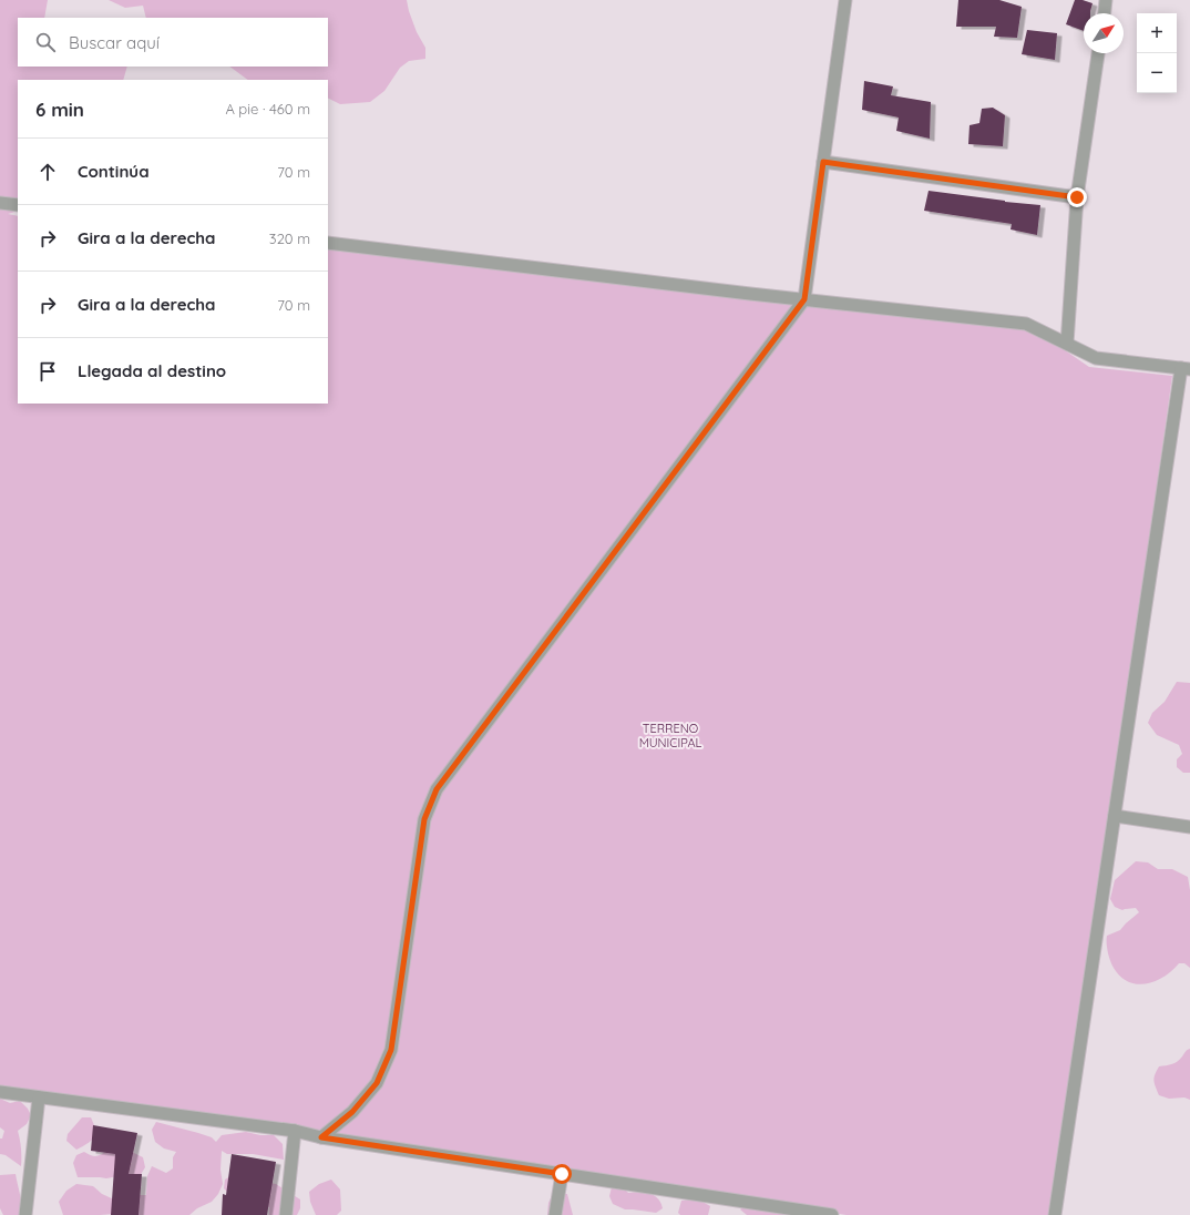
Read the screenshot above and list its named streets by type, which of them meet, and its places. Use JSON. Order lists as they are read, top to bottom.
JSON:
{
  "parks": ["TERRENO MUNICIPAL"],
  "north": "top right",
  "page": {
    "map_buttons": ["+", "−"],
    "search": "Buscar aquí",
    "heading": ["6 min", "A pie · 460 m"],
    "list": [
      ["Continúa", "70 m"],
      ["Gira a la derecha", "320 m"],
      ["Gira a la derecha", "70 m"],
      "Llegada al destino"
    ]
  }
}
